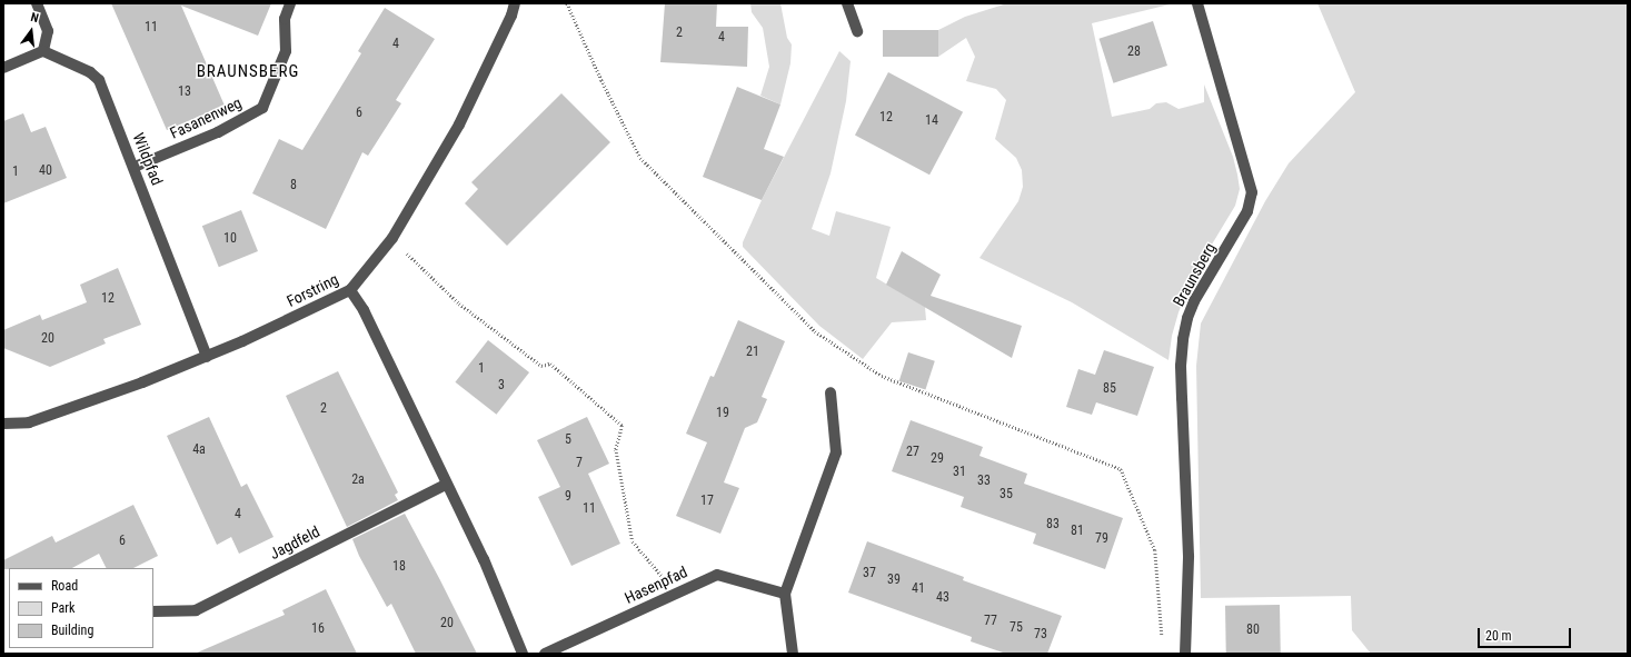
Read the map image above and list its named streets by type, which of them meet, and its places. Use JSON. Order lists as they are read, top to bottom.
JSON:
{
  "streets": {
    "street": [
      "Fasanenweg",
      "Wildpfad",
      "Braunsberg",
      "Forstring",
      "Jagdfeld",
      "Hasenpfad"
    ]
  },
  "crossings": [
    ["Fasanenweg", "Wildpfad"],
    ["Wildpfad", "Forstring"]
  ],
  "districts": ["BRAUNSBERG"],
  "house_numbers": [
    "11",
    "2",
    "4",
    "4",
    "28",
    "13",
    "6",
    "12",
    "14",
    "40",
    "1",
    "8",
    "10",
    "12",
    "20",
    "21",
    "1",
    "3",
    "85",
    "2",
    "19",
    "5",
    "4a",
    "27",
    "29",
    "7",
    "31",
    "2a",
    "33",
    "35",
    "9",
    "17",
    "11",
    "4",
    "83",
    "81",
    "79",
    "6",
    "18",
    "37",
    "39",
    "41",
    "43",
    "77",
    "20",
    "75",
    "16",
    "80",
    "73"
  ],
  "legend": ["Road", "Park", "Building"],
  "scale_bar": "20 m",
  "north": "top"
}
